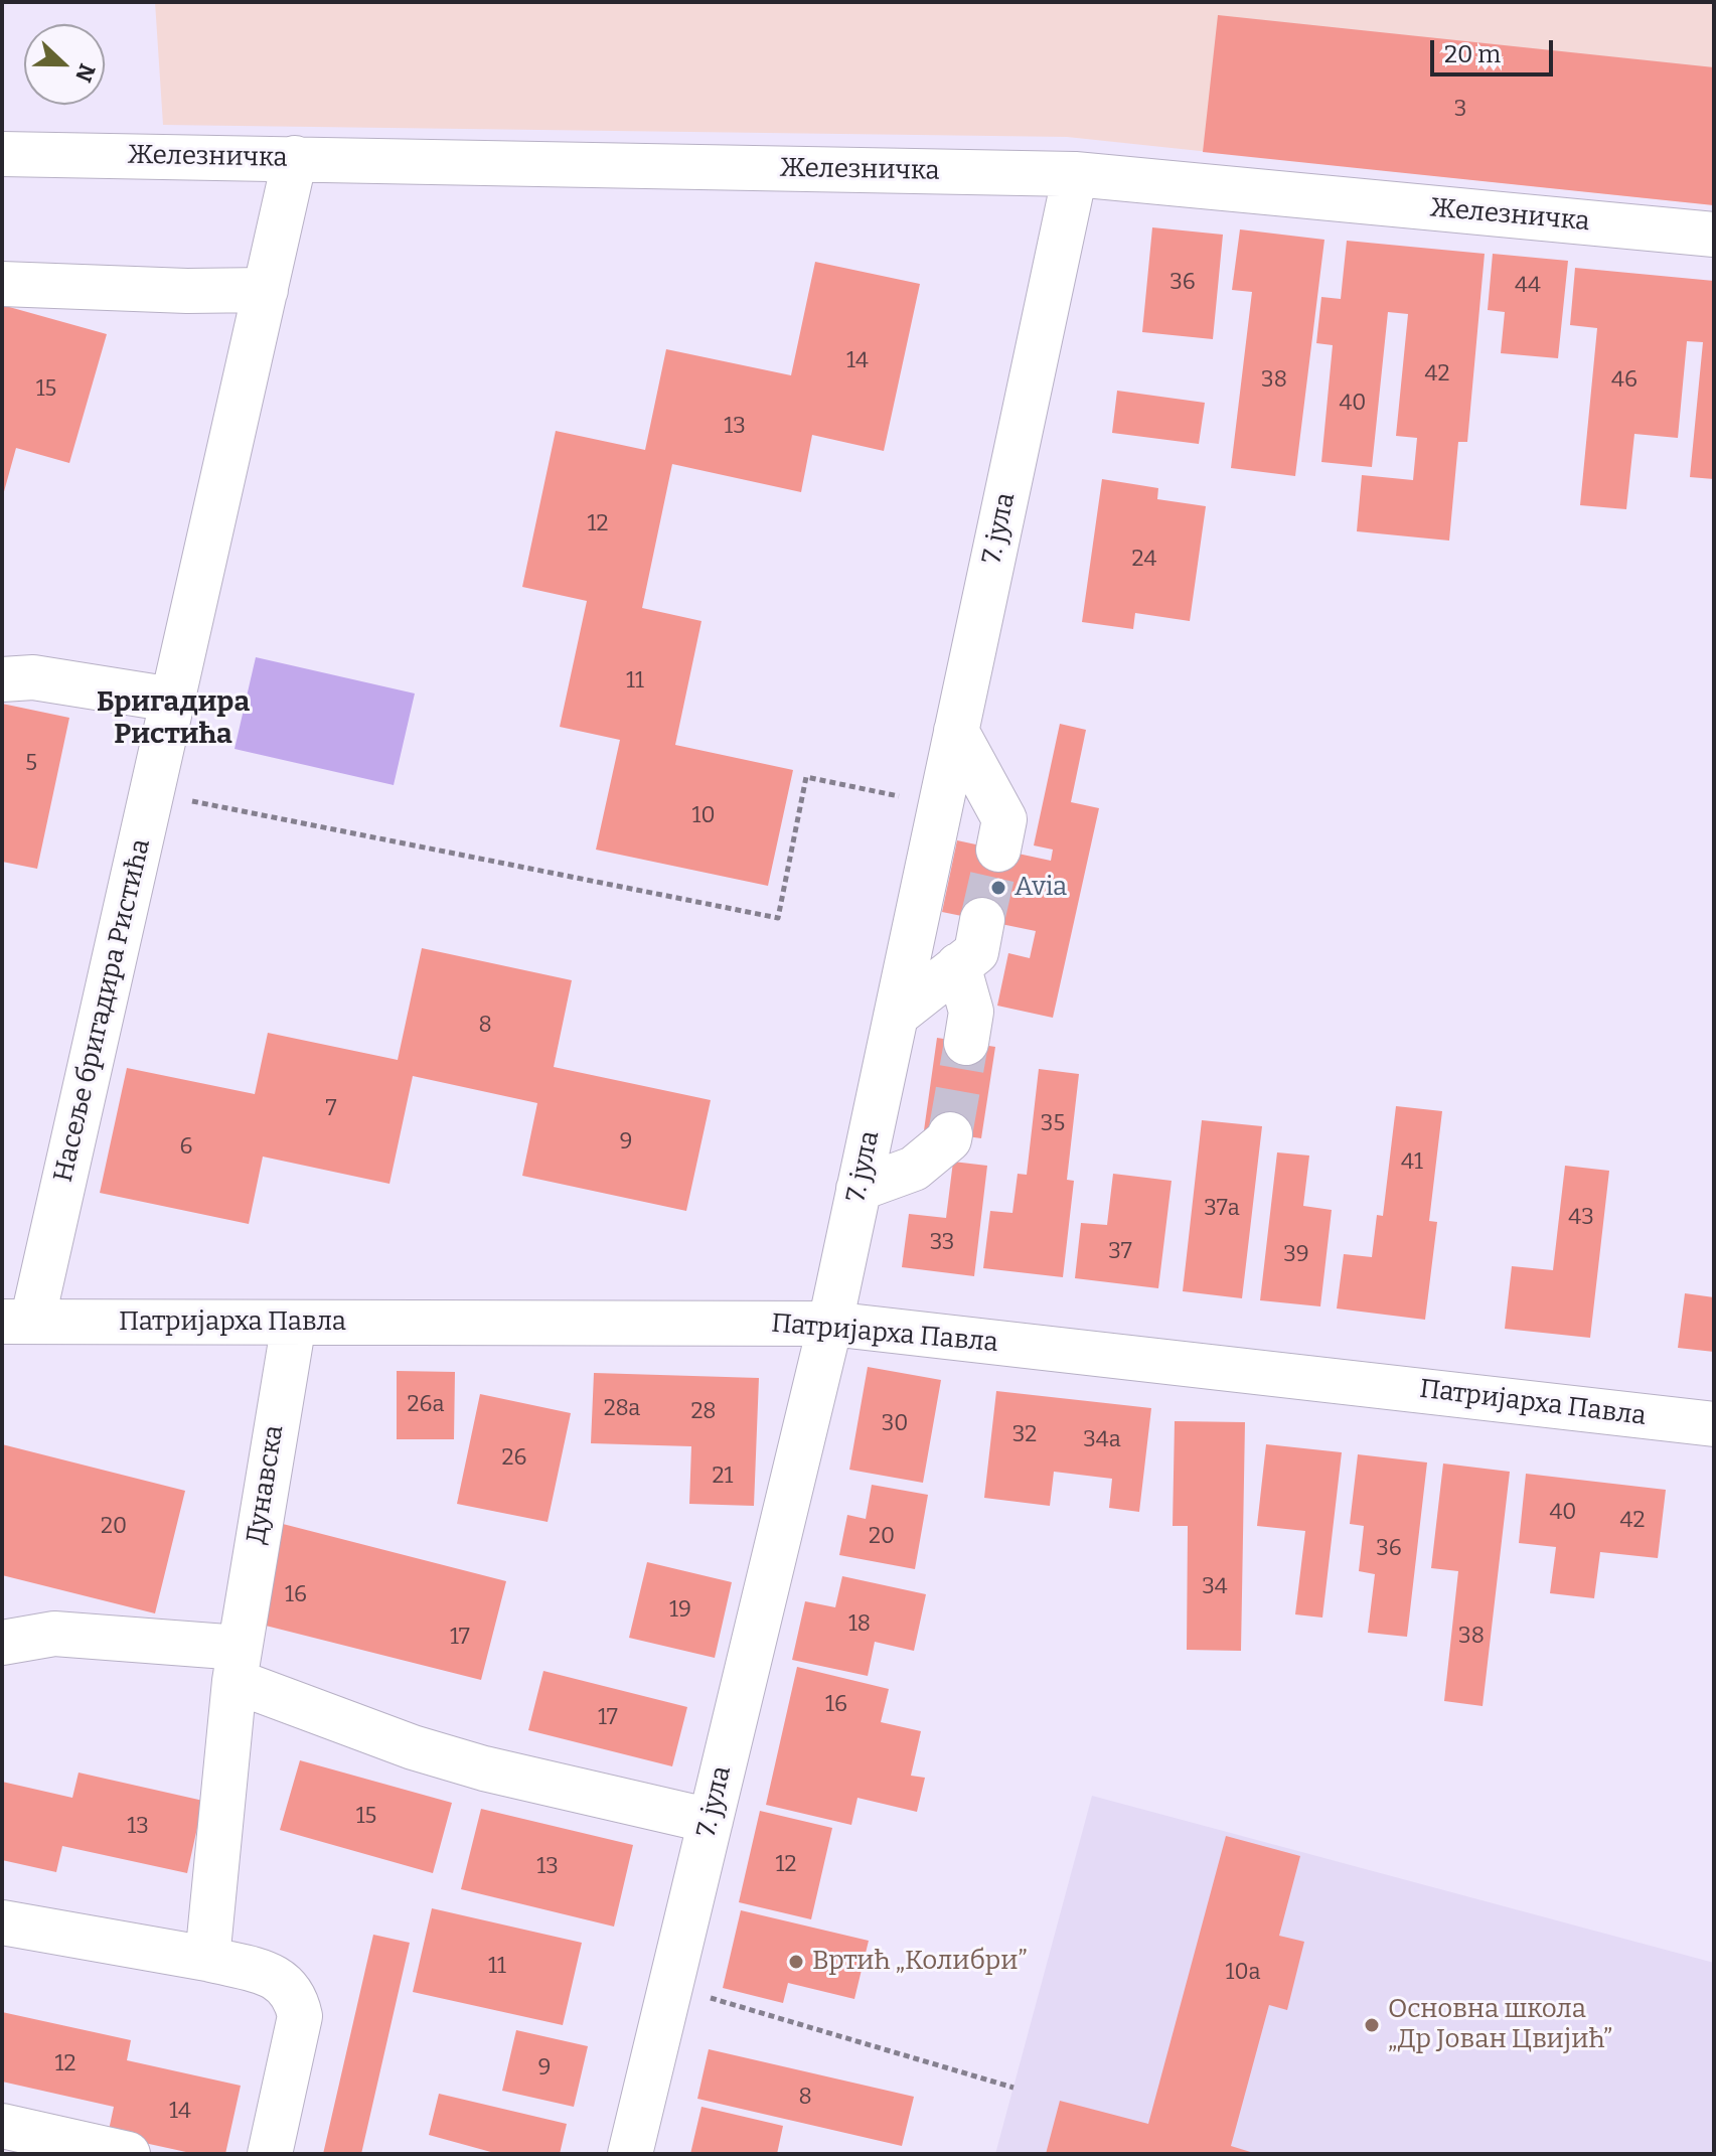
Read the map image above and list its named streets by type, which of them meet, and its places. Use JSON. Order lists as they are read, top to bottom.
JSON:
{
  "streets": {
    "street": [
      "Железничка",
      "7. јула",
      "Насеље бригадира Ристића",
      "Патријарха Павла",
      "Дунавска"
    ]
  },
  "crossings": [
    ["Железничка", "7. јула"],
    ["Железничка", "Насеље бригадира Ристића"],
    ["7. јула", "Патријарха Павла"],
    ["Насеље бригадира Ристића", "Патријарха Павла"],
    ["Патријарха Павла", "Дунавска"]
  ],
  "districts": ["Бригадира Ристића"],
  "places": ["Avia", "Вртић „Колибри”", "Основна школа „Др Јован Цвијић”"],
  "house_numbers": [
    "3",
    "36",
    "44",
    "14",
    "42",
    "38",
    "46",
    "15",
    "40",
    "13",
    "12",
    "24",
    "11",
    "5",
    "10",
    "8",
    "7",
    "35",
    "9",
    "6",
    "41",
    "37a",
    "43",
    "33",
    "37",
    "39",
    "26a",
    "28a",
    "28",
    "30",
    "32",
    "34a",
    "26",
    "21",
    "40",
    "42",
    "20",
    "20",
    "36",
    "34",
    "16",
    "19",
    "18",
    "38",
    "17",
    "16",
    "17",
    "15",
    "13",
    "12",
    "13",
    "11",
    "10a",
    "12",
    "9",
    "8",
    "14"
  ],
  "scale_bar": "20 m",
  "north": "right"
}
